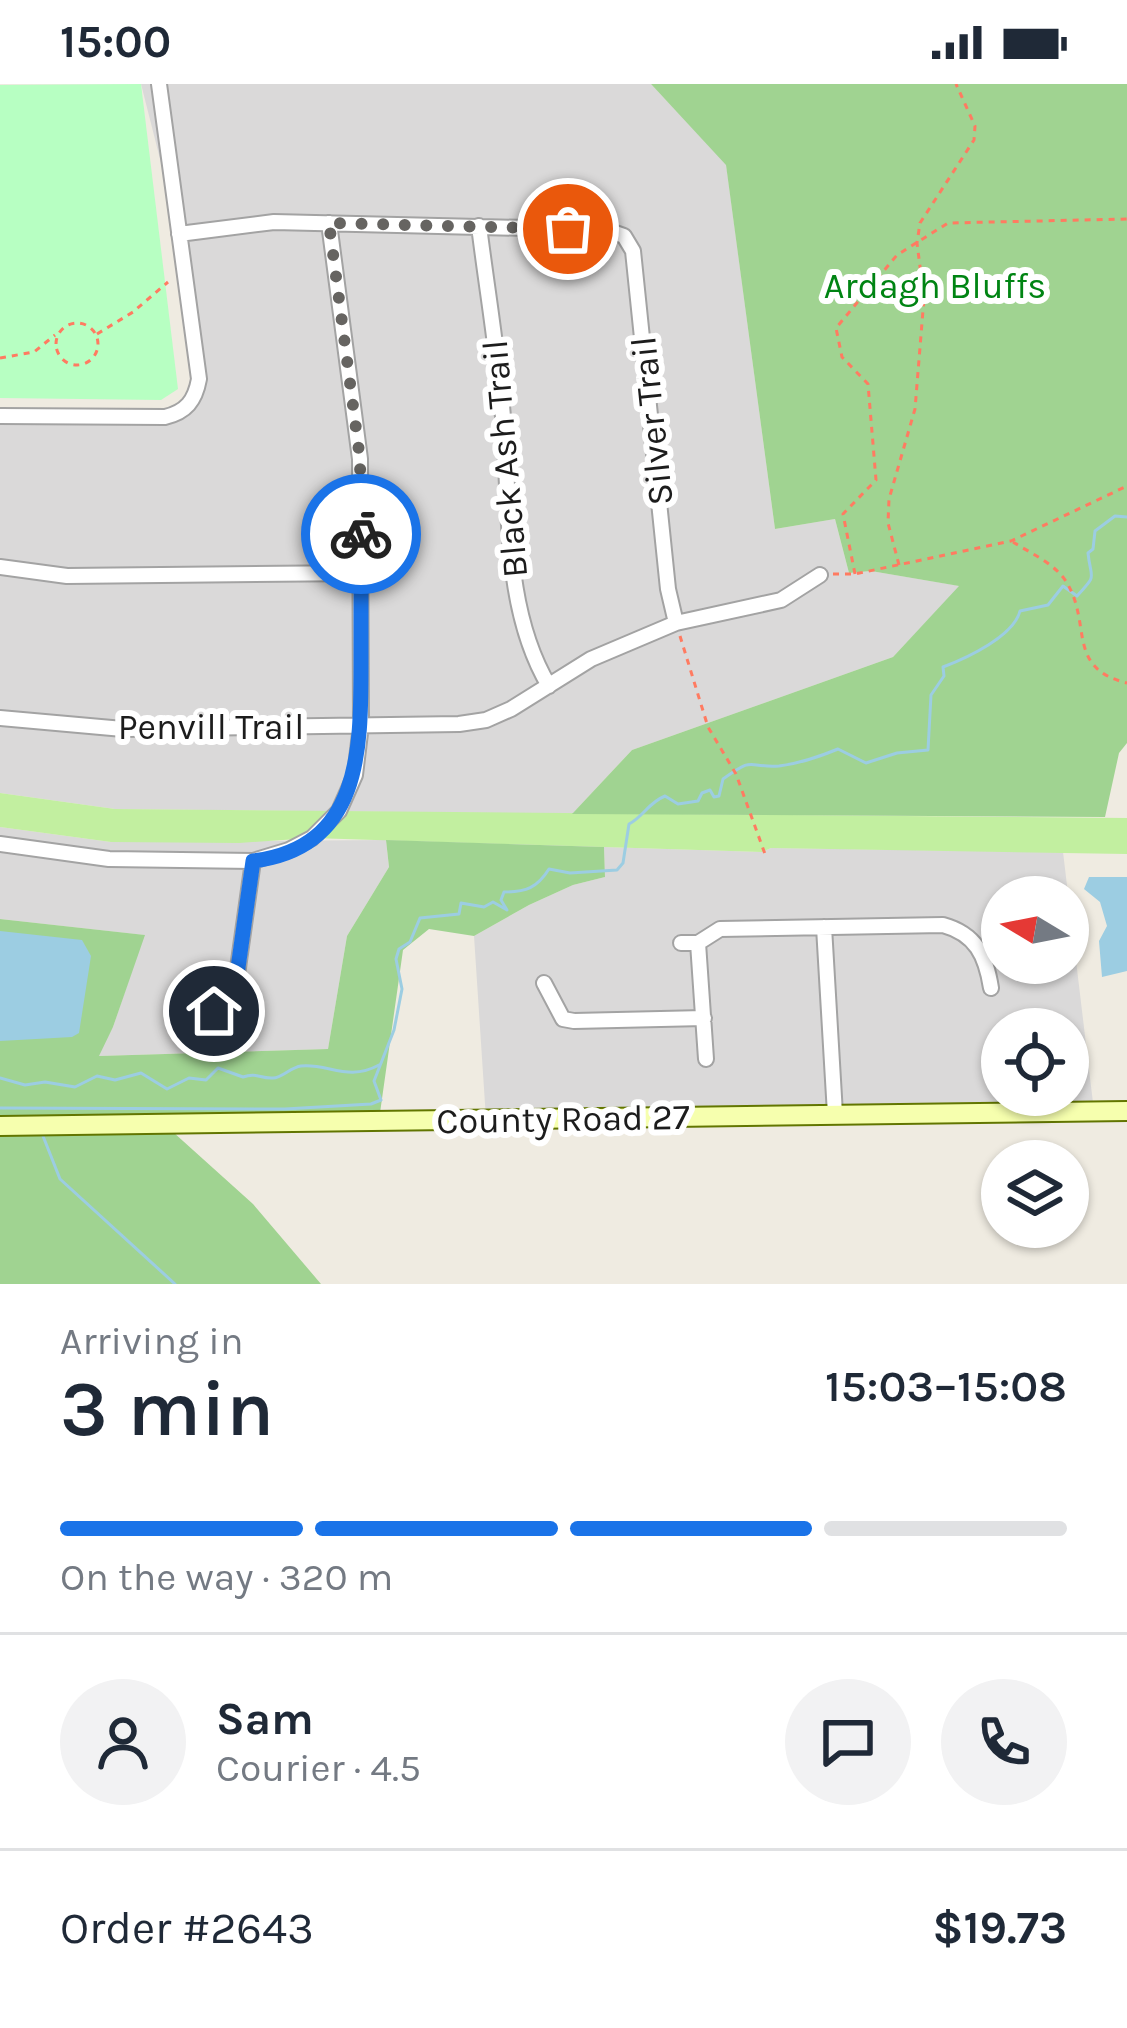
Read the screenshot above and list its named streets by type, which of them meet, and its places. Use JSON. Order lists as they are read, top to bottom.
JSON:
{
  "streets": {
    "main road": ["County Road 27"],
    "street": ["Silver Trail", "Black Ash Trail", "Penvill Trail"]
  },
  "crossings": [
    ["Silver Trail", "Black Ash Trail"],
    ["Silver Trail", "Penvill Trail"],
    ["Black Ash Trail", "Penvill Trail"]
  ],
  "parks": ["Ardagh Bluffs"],
  "north": "left",
  "page": {
    "status": "15:00",
    "heading": ["3 min", "Arriving in", "15:03–15:08"],
    "panel": [
      "Sam",
      "Courier · 4.5",
      "Order #2643",
      "$19.73"
    ],
    "bar": "On the way · 320 m"
  }
}
